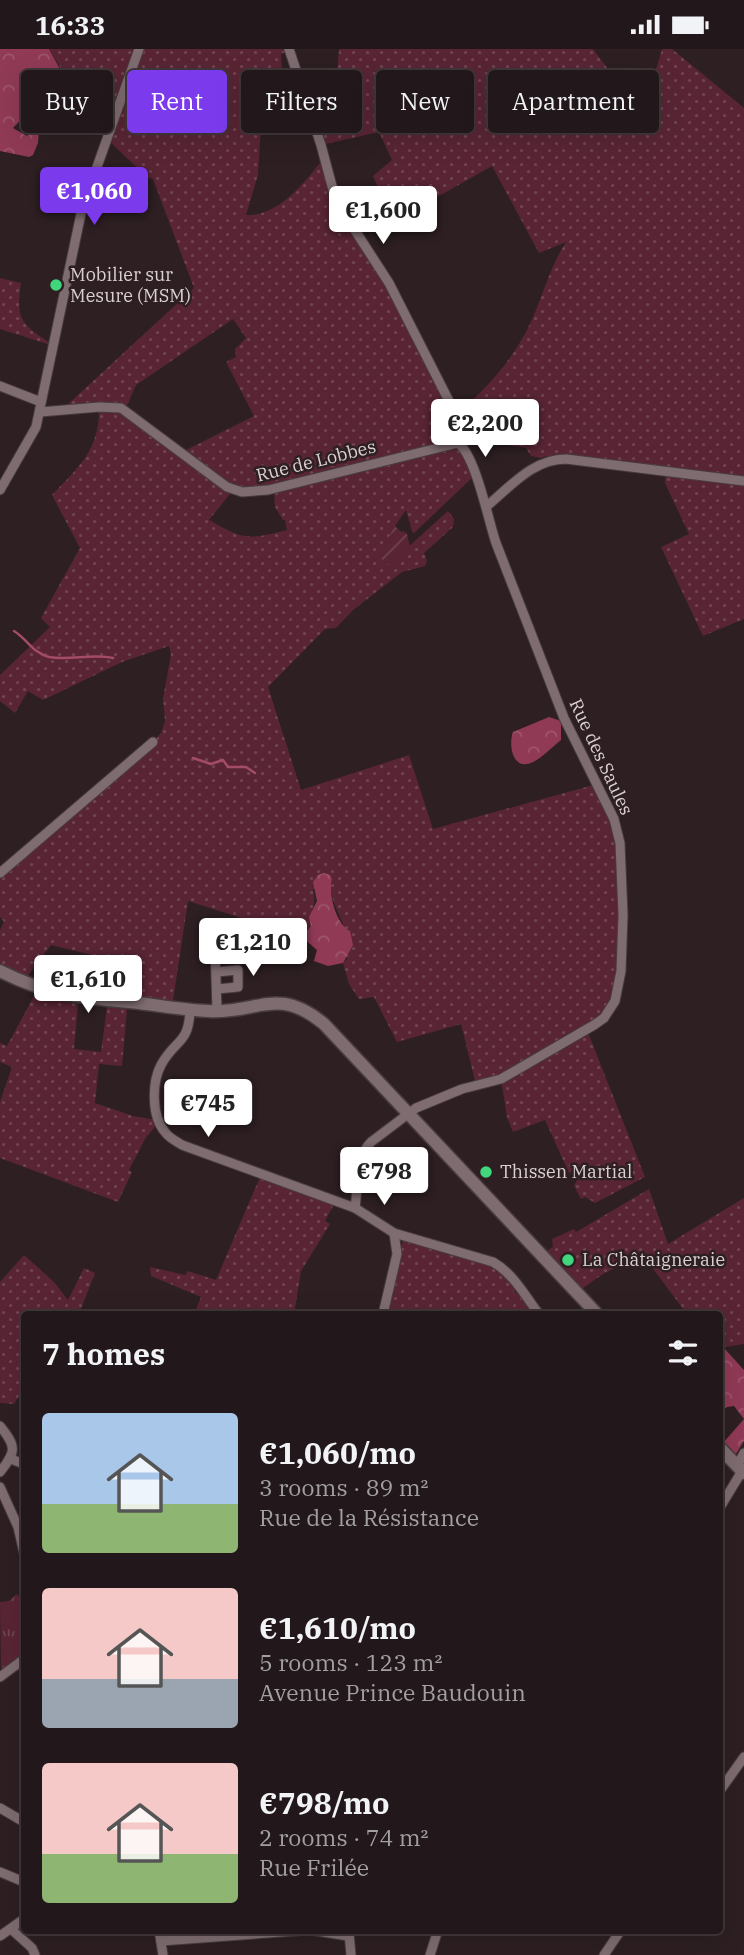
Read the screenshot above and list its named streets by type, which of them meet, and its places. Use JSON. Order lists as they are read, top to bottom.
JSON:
{
  "streets": {
    "street": ["Rue de Lobbes", "Rue des Saules"]
  },
  "crossings": [
    ["Rue de Lobbes", "Rue des Saules"]
  ],
  "places": ["Mobilier sur Mesure (MSM)", "Thissen Martial", "La Châtaigneraie"],
  "page": {
    "status": "16:33",
    "chip": [
      "Buy",
      "Rent",
      "Filters",
      "New",
      "Apartment"
    ],
    "price": [
      "€1,060",
      "€1,600",
      "€2,200",
      "€1,210",
      "€1,610",
      "€745",
      "€798"
    ],
    "heading": "7 homes",
    "list": [
      {
        "name": "€1,060/mo",
        "note": "3 rooms · 89 m² · Rue de la Résistance"
      },
      {
        "name": "€1,610/mo",
        "note": "5 rooms · 123 m² · Avenue Prince Baudouin"
      },
      {
        "name": "€798/mo",
        "note": "2 rooms · 74 m² · Rue Frilée"
      }
    ]
  }
}
